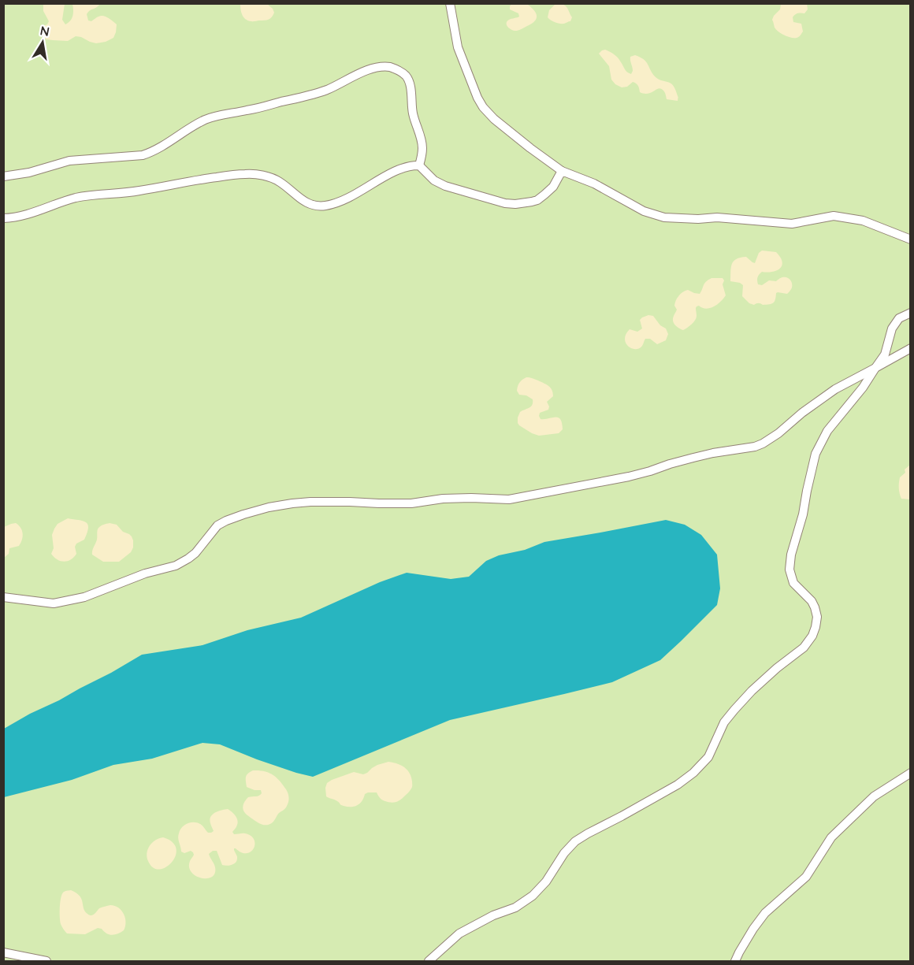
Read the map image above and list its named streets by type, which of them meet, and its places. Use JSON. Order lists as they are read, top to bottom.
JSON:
{
  "north": "top"
}
